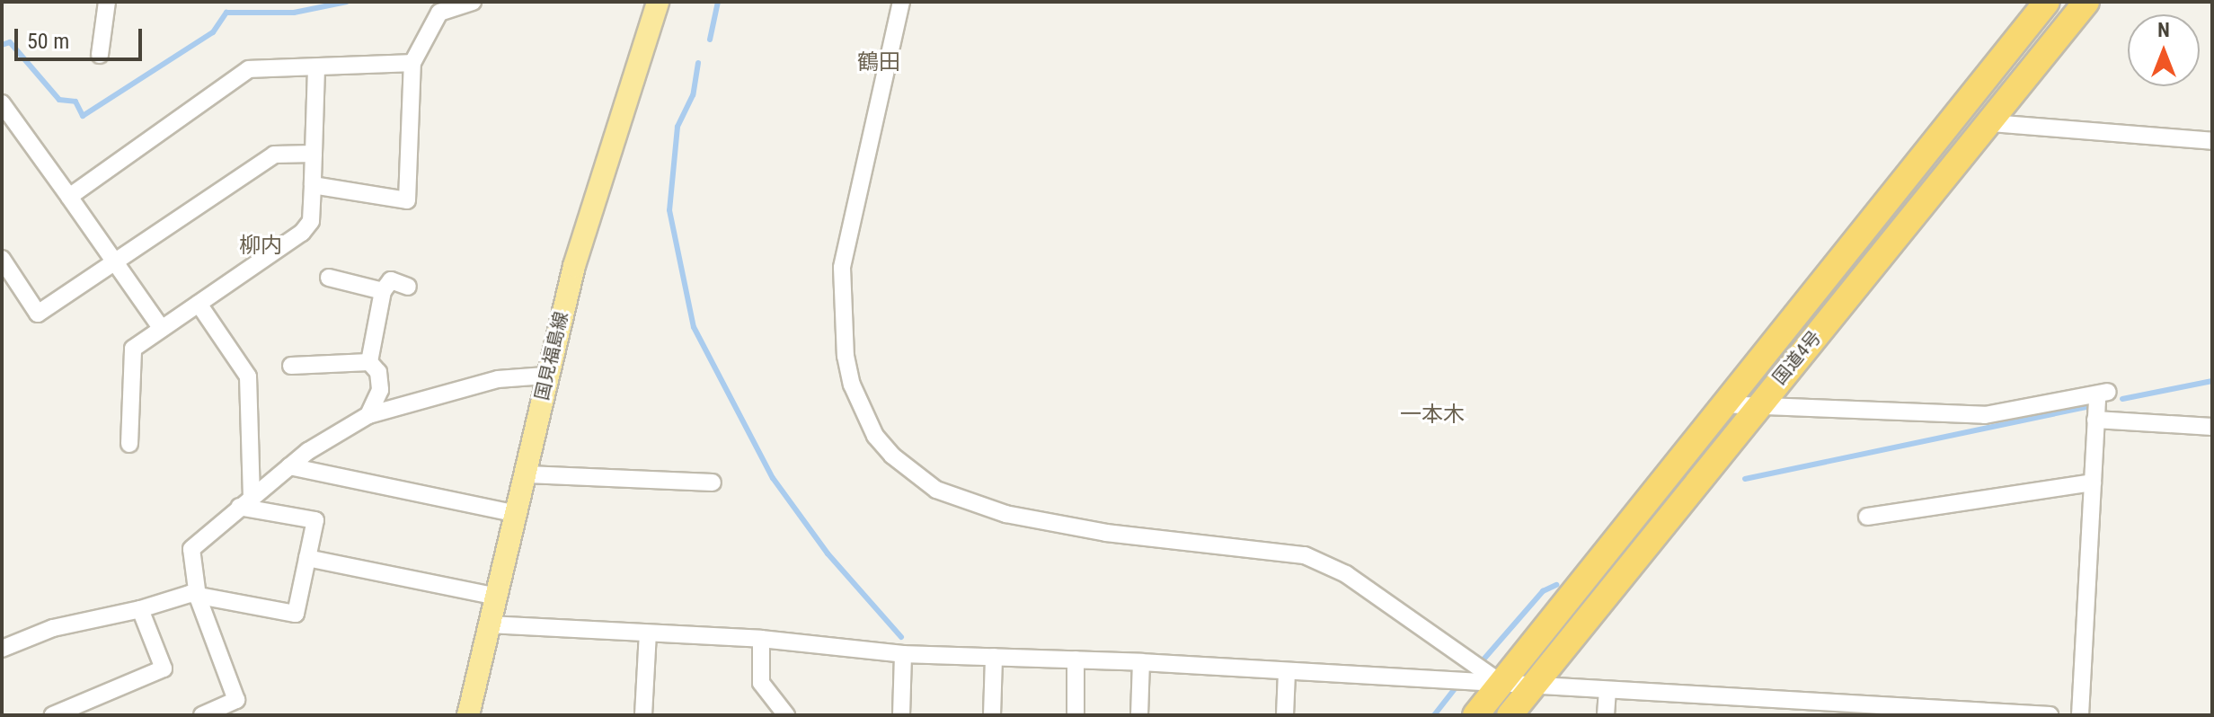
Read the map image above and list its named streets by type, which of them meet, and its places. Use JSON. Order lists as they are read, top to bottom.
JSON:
{
  "streets": {
    "highway": ["国道4号"],
    "main road": ["国見福島線"]
  },
  "districts": ["鶴田", "柳内", "一本木"],
  "scale_bar": "50 m",
  "north": "top"
}
